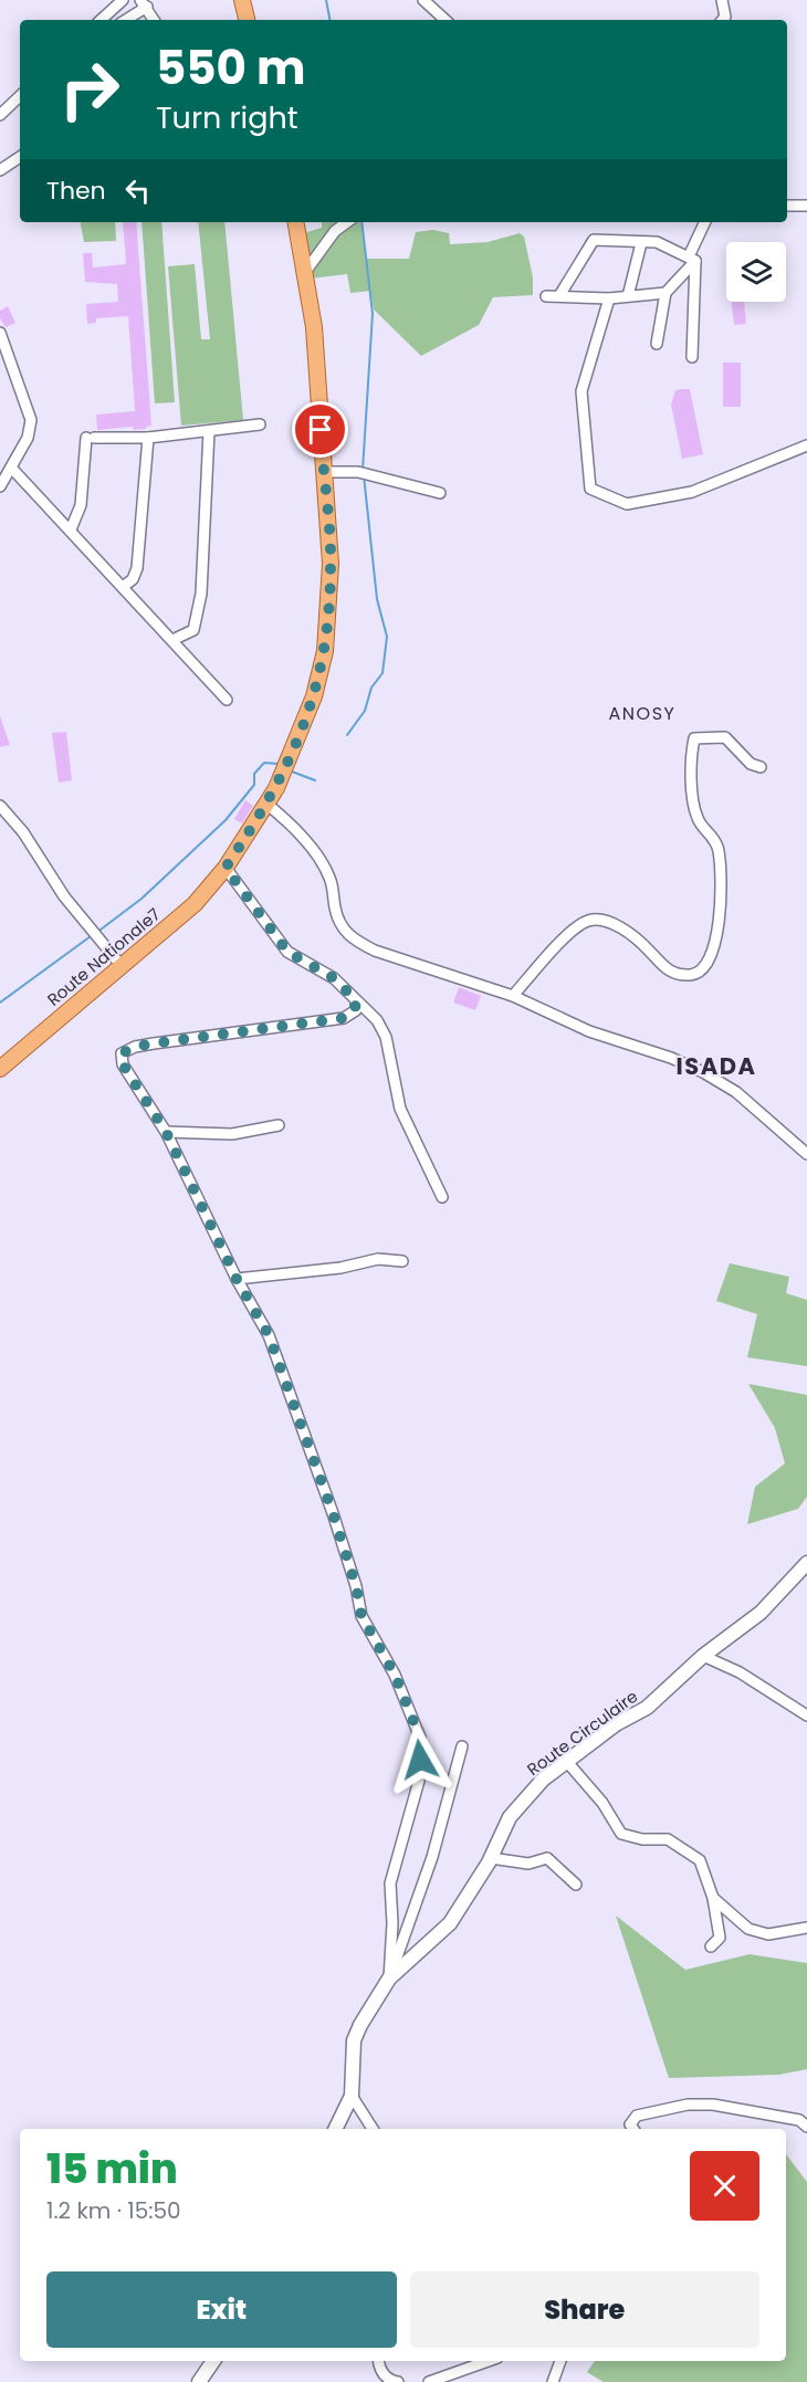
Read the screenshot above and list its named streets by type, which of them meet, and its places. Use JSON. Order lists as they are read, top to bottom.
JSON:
{
  "streets": {
    "main road": ["Route Nationale7"],
    "street": ["Route Circulaire"]
  },
  "districts": ["ANOSY", "ISADA"],
  "page": {
    "turn": ["550 m", "Turn right"],
    "then": "Then",
    "heading": ["15 min", "1.2 km · 15:50"],
    "buttons": ["Exit", "Share"]
  }
}
